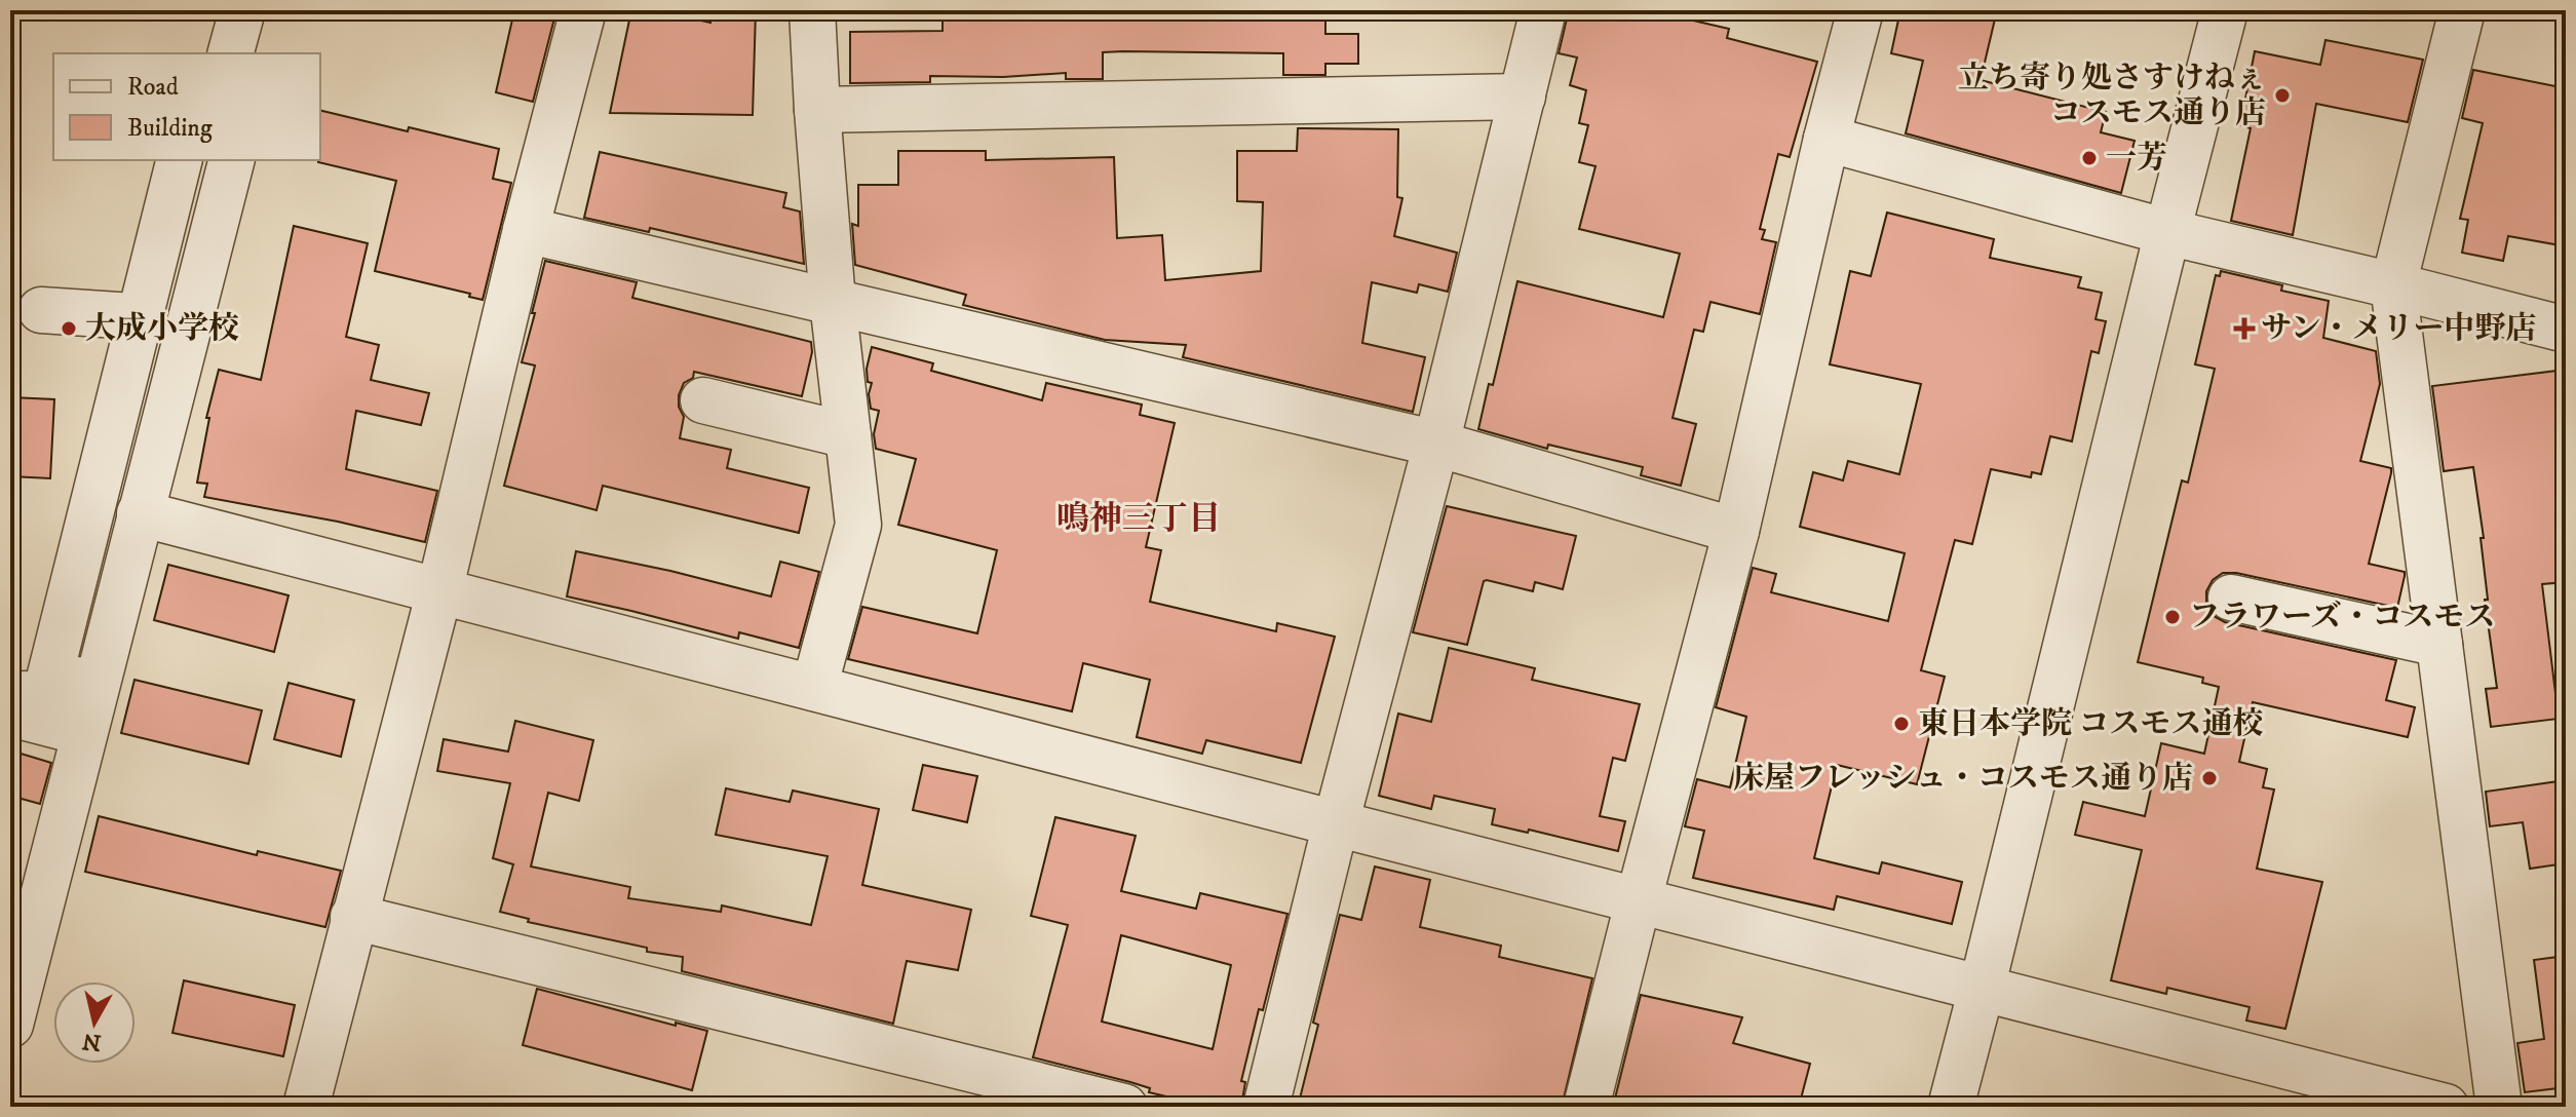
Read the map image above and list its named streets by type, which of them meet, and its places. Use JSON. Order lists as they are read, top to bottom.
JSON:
{
  "districts": ["鳴神三丁目"],
  "places": {
    "other": [
      "立ち寄り処さすけねぇ コスモス通り店",
      "一芳",
      "大成小学校",
      "フラワーズ・コスモス",
      "東日本学院 コスモス通校",
      "床屋フレッシュ・コスモス通り店"
    ],
    "health": ["サン・メリー中野店"]
  },
  "legend": ["Road", "Building"],
  "north": "bottom"
}
